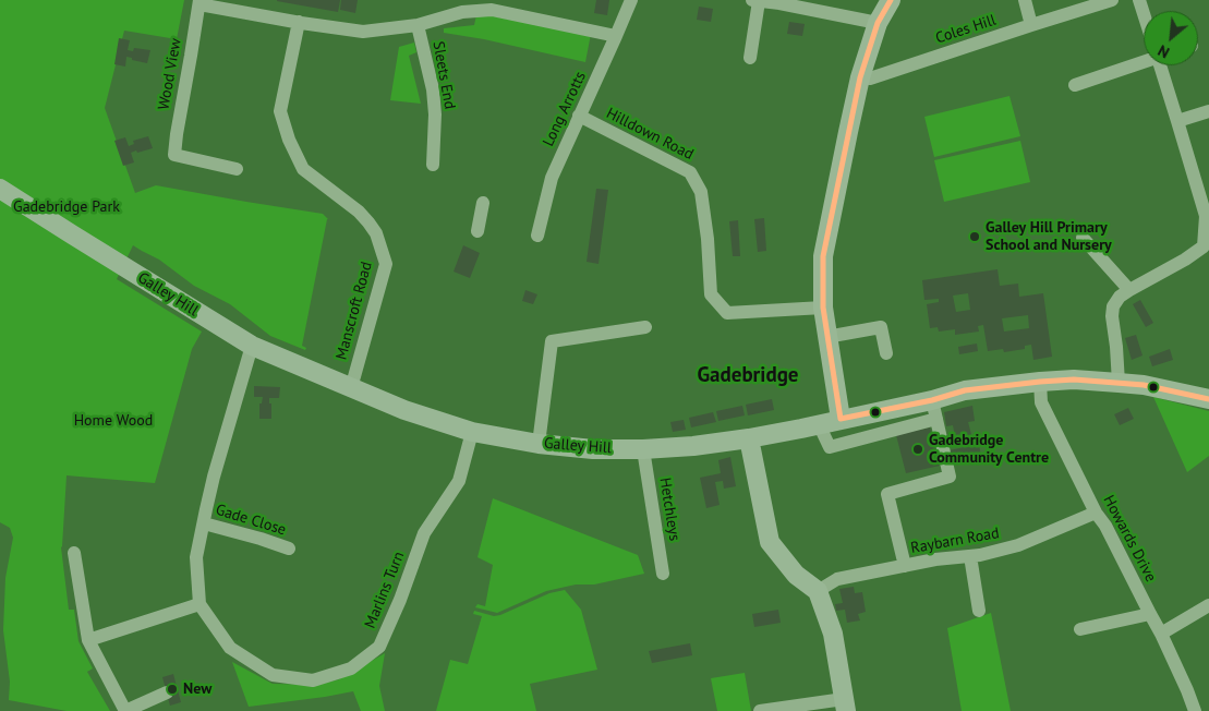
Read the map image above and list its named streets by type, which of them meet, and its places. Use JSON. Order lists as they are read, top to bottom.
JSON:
{
  "streets": {
    "street": [
      "Coles Hill",
      "Wood View",
      "Sleets End",
      "Long Arrotts",
      "Hilldown Road",
      "Galley Hill",
      "Manscroft Road",
      "Hetchleys",
      "Gade Close",
      "Howards Drive",
      "Raybarn Road",
      "Marlins Turn"
    ]
  },
  "crossings": [
    ["Long Arrotts", "Hilldown Road"],
    ["Galley Hill", "Manscroft Road"],
    ["Galley Hill", "Hetchleys"],
    ["Galley Hill", "Howards Drive"],
    ["Galley Hill", "Marlins Turn"],
    ["Howards Drive", "Raybarn Road"]
  ],
  "districts": ["Gadebridge"],
  "parks": ["Gadebridge Park", "Home Wood"],
  "places": ["Galley Hill Primary School and Nursery", "Gadebridge Community Centre", "New"],
  "north": "bottom left"
}
